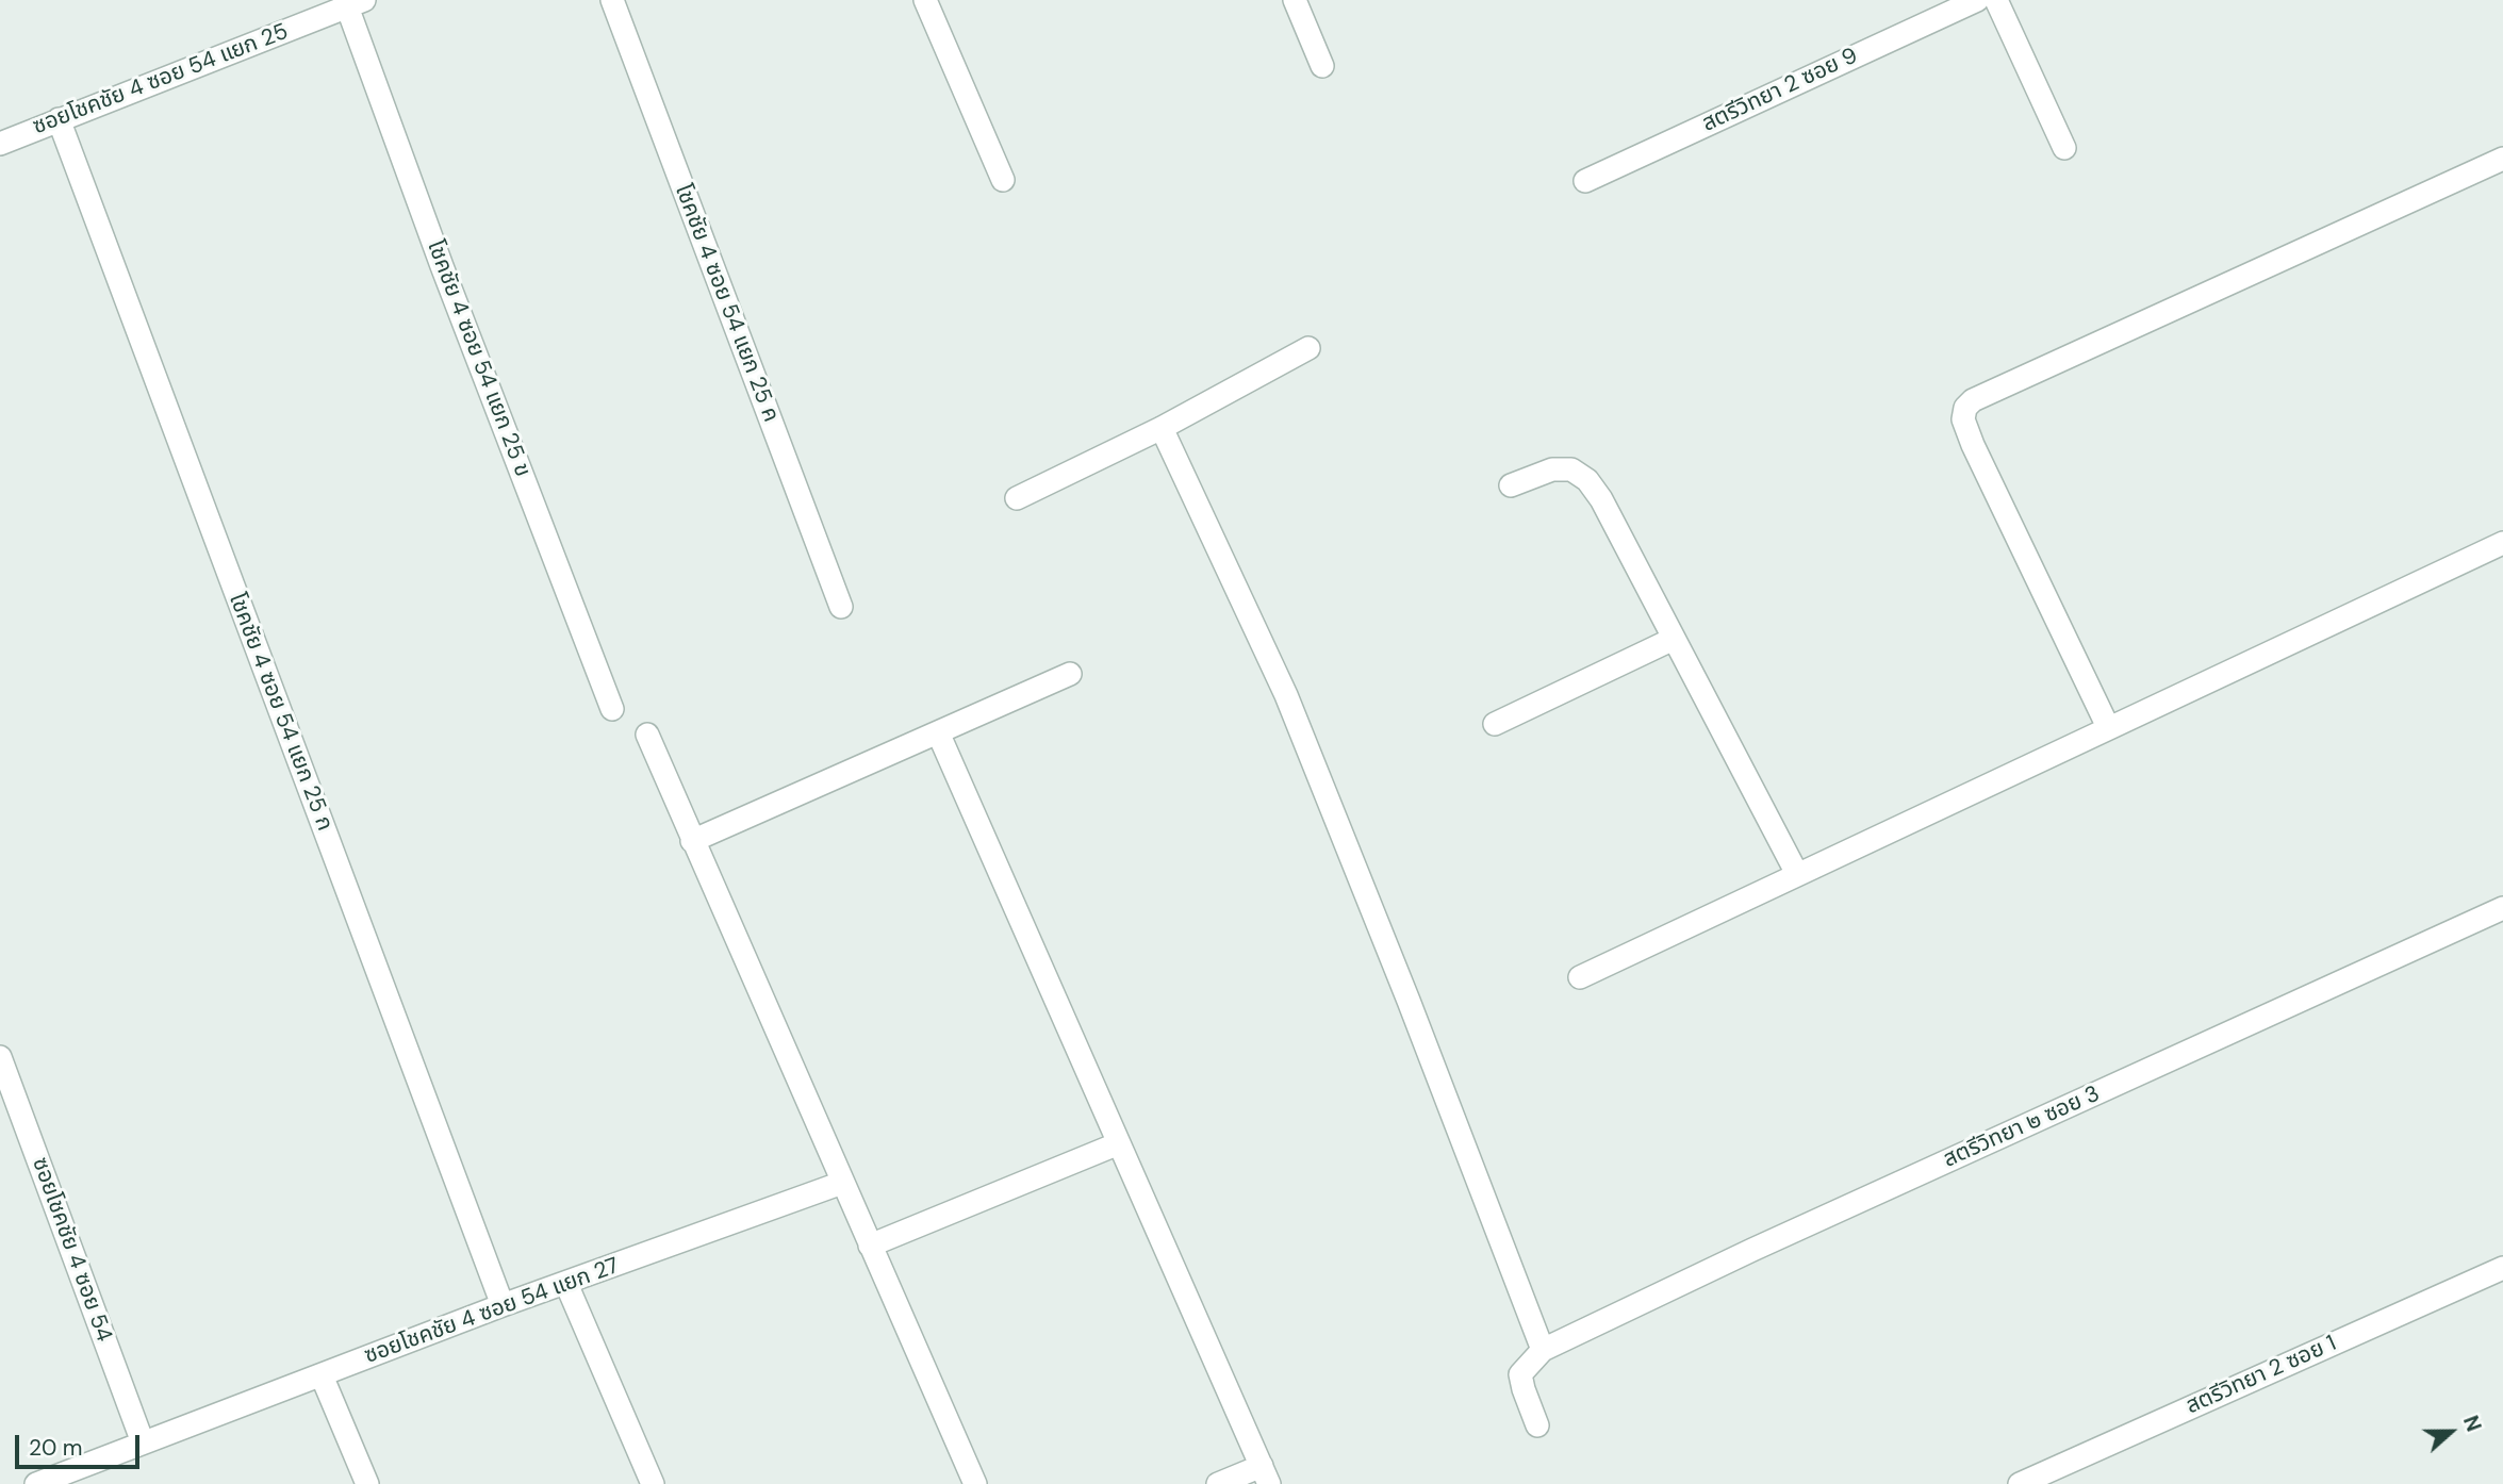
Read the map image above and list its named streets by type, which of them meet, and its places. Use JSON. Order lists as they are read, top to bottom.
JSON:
{
  "streets": {
    "street": [
      "ซอยโชคชัย 4 ซอย 54 แยก 25",
      "สตรีวิทยา 2 ซอย 9",
      "โชคชัย 4 ซอย 54 แยก 25 ค",
      "โชคชัย 4 ซอย 54 แยก 25 ข",
      "โชคชัย 4 ซอย 54 แยก 25 ก",
      "สตรีวิทยา ๒ ซอย 3",
      "ซอยโชคชัย 4 ซอย 54",
      "ซอยโชคชัย 4 ซอย 54 แยก 27",
      "สตรีวิทยา 2 ซอย 1"
    ]
  },
  "crossings": [
    ["ซอยโชคชัย 4 ซอย 54 แยก 25", "โชคชัย 4 ซอย 54 แยก 25 ข"],
    ["ซอยโชคชัย 4 ซอย 54 แยก 25", "โชคชัย 4 ซอย 54 แยก 25 ก"],
    ["โชคชัย 4 ซอย 54 แยก 25 ก", "ซอยโชคชัย 4 ซอย 54 แยก 27"],
    ["ซอยโชคชัย 4 ซอย 54", "ซอยโชคชัย 4 ซอย 54 แยก 27"]
  ],
  "scale_bar": "20 m",
  "north": "right"
}
